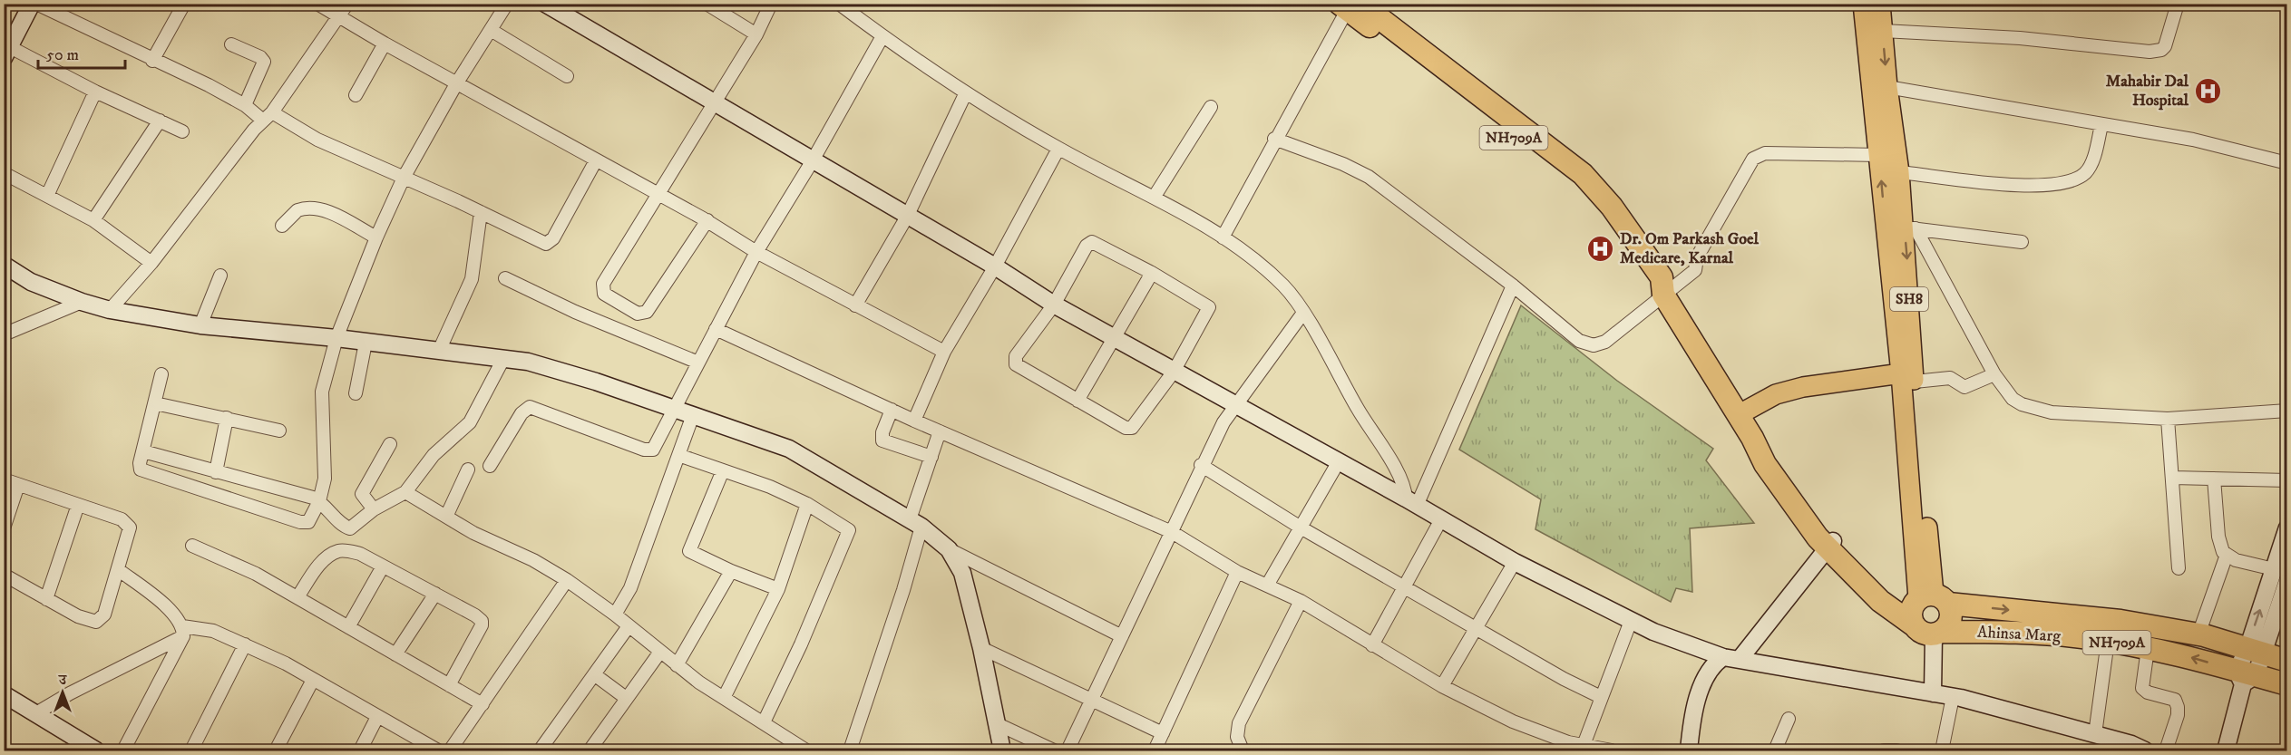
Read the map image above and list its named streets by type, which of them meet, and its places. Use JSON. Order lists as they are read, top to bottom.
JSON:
{
  "streets": {
    "highway": ["NH709A", "Ahinsa Marg"],
    "main road": ["SH8"]
  },
  "crossings": [
    ["NH709A", "SH8"],
    ["NH709A", "Ahinsa Marg"],
    ["SH8", "Ahinsa Marg"]
  ],
  "places": {
    "hospital": ["Mahabir Dal Hospital", "Dr. Om Parkash Goel Medicare, Karnal"]
  },
  "scale_bar": "50 m",
  "north": "top"
}
